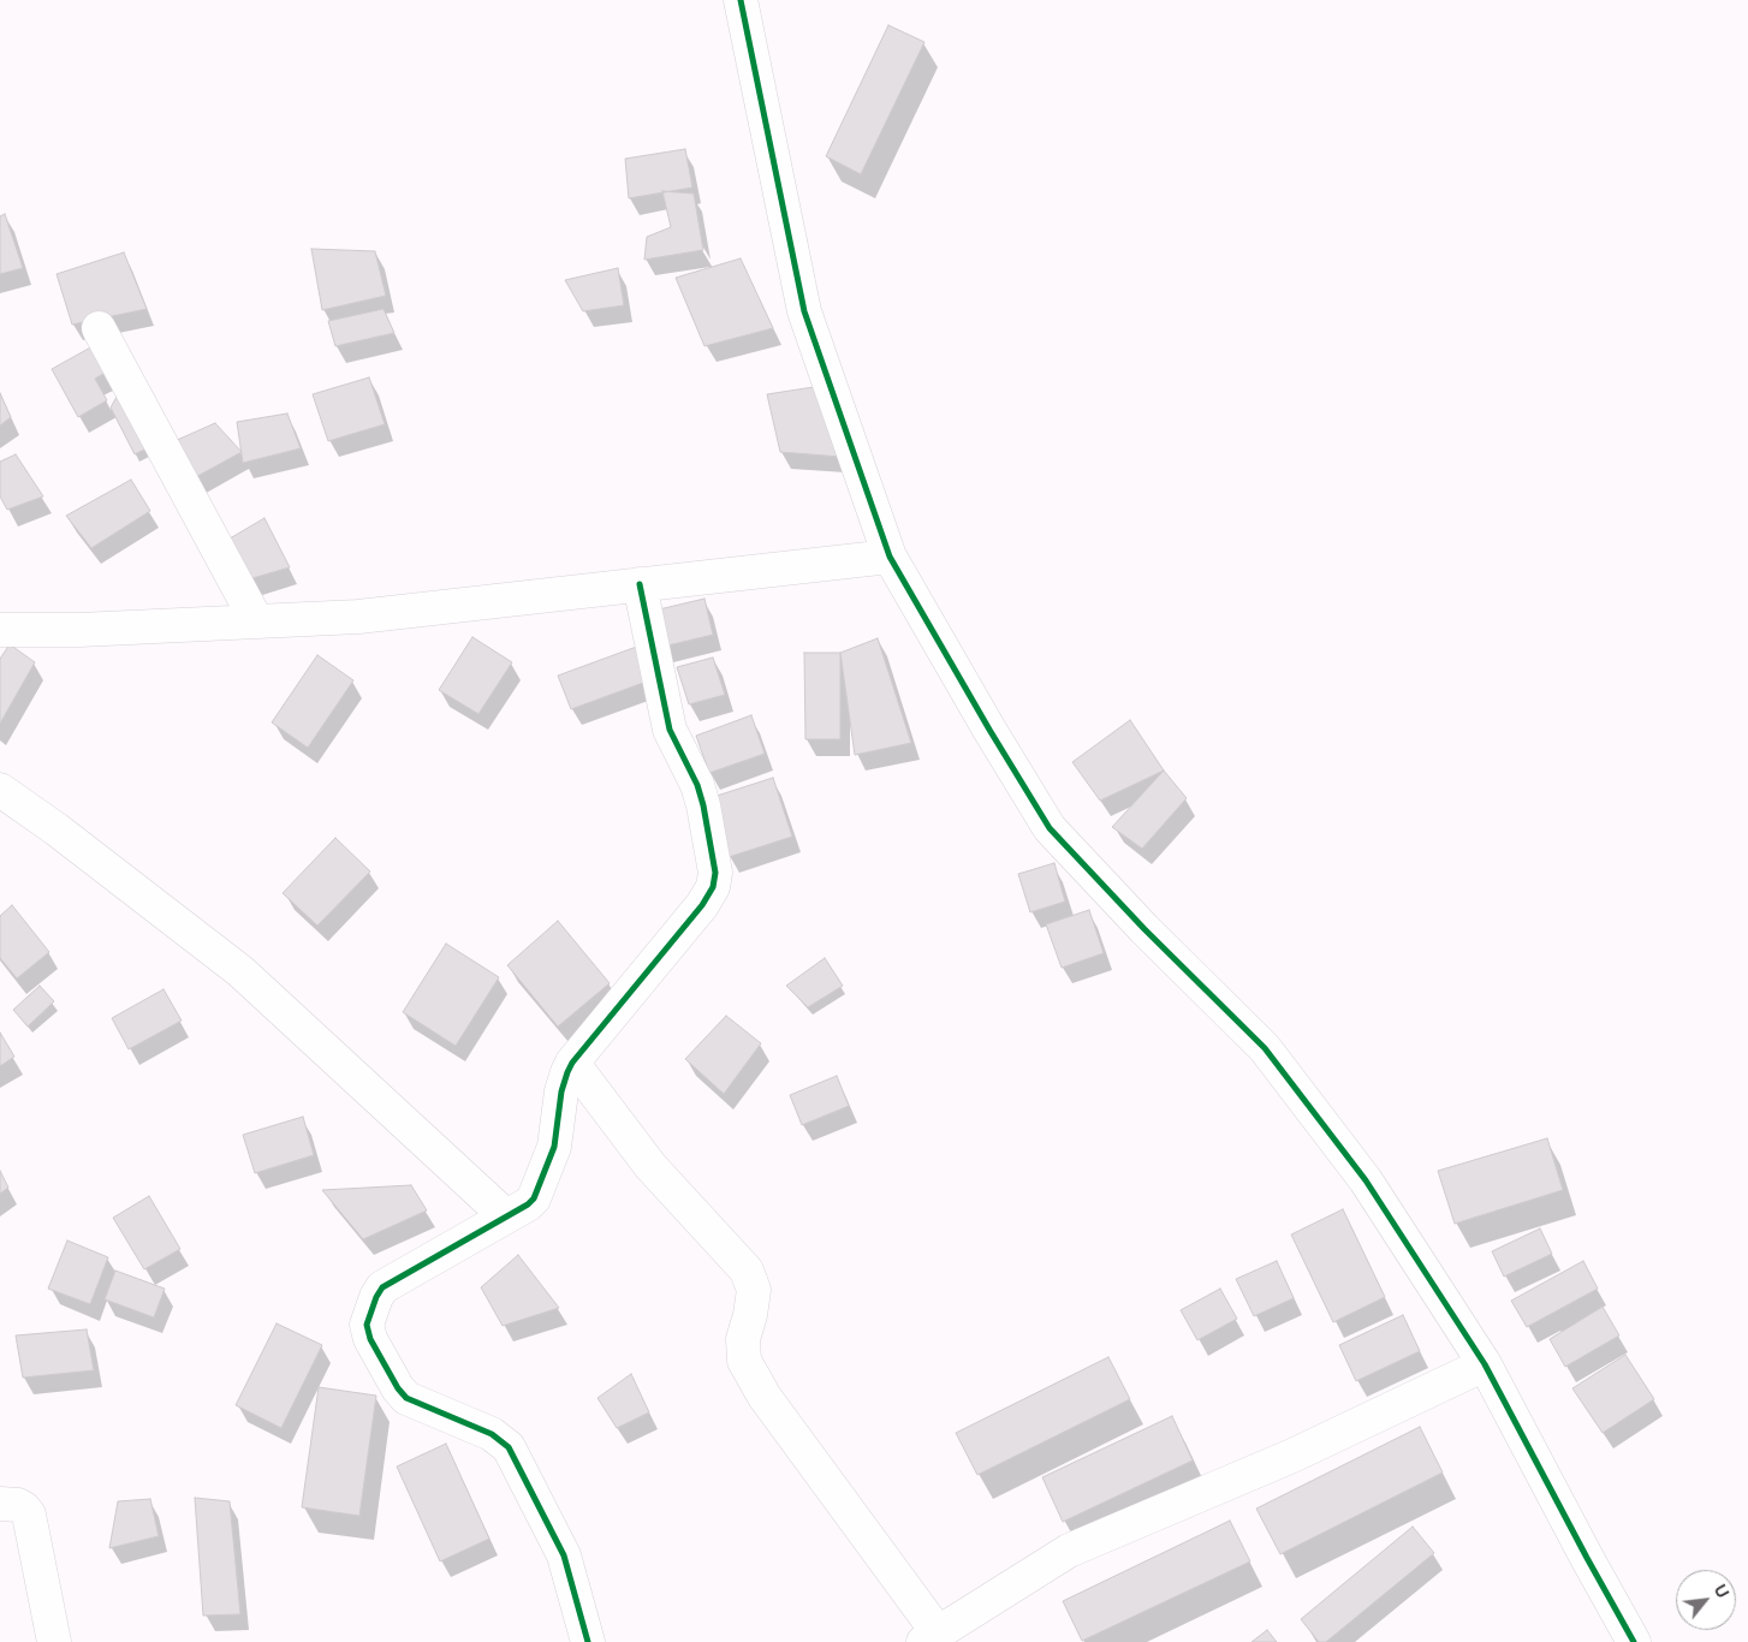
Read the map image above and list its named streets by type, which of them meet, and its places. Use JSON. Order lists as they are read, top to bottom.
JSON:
{
  "north": "top right"
}
